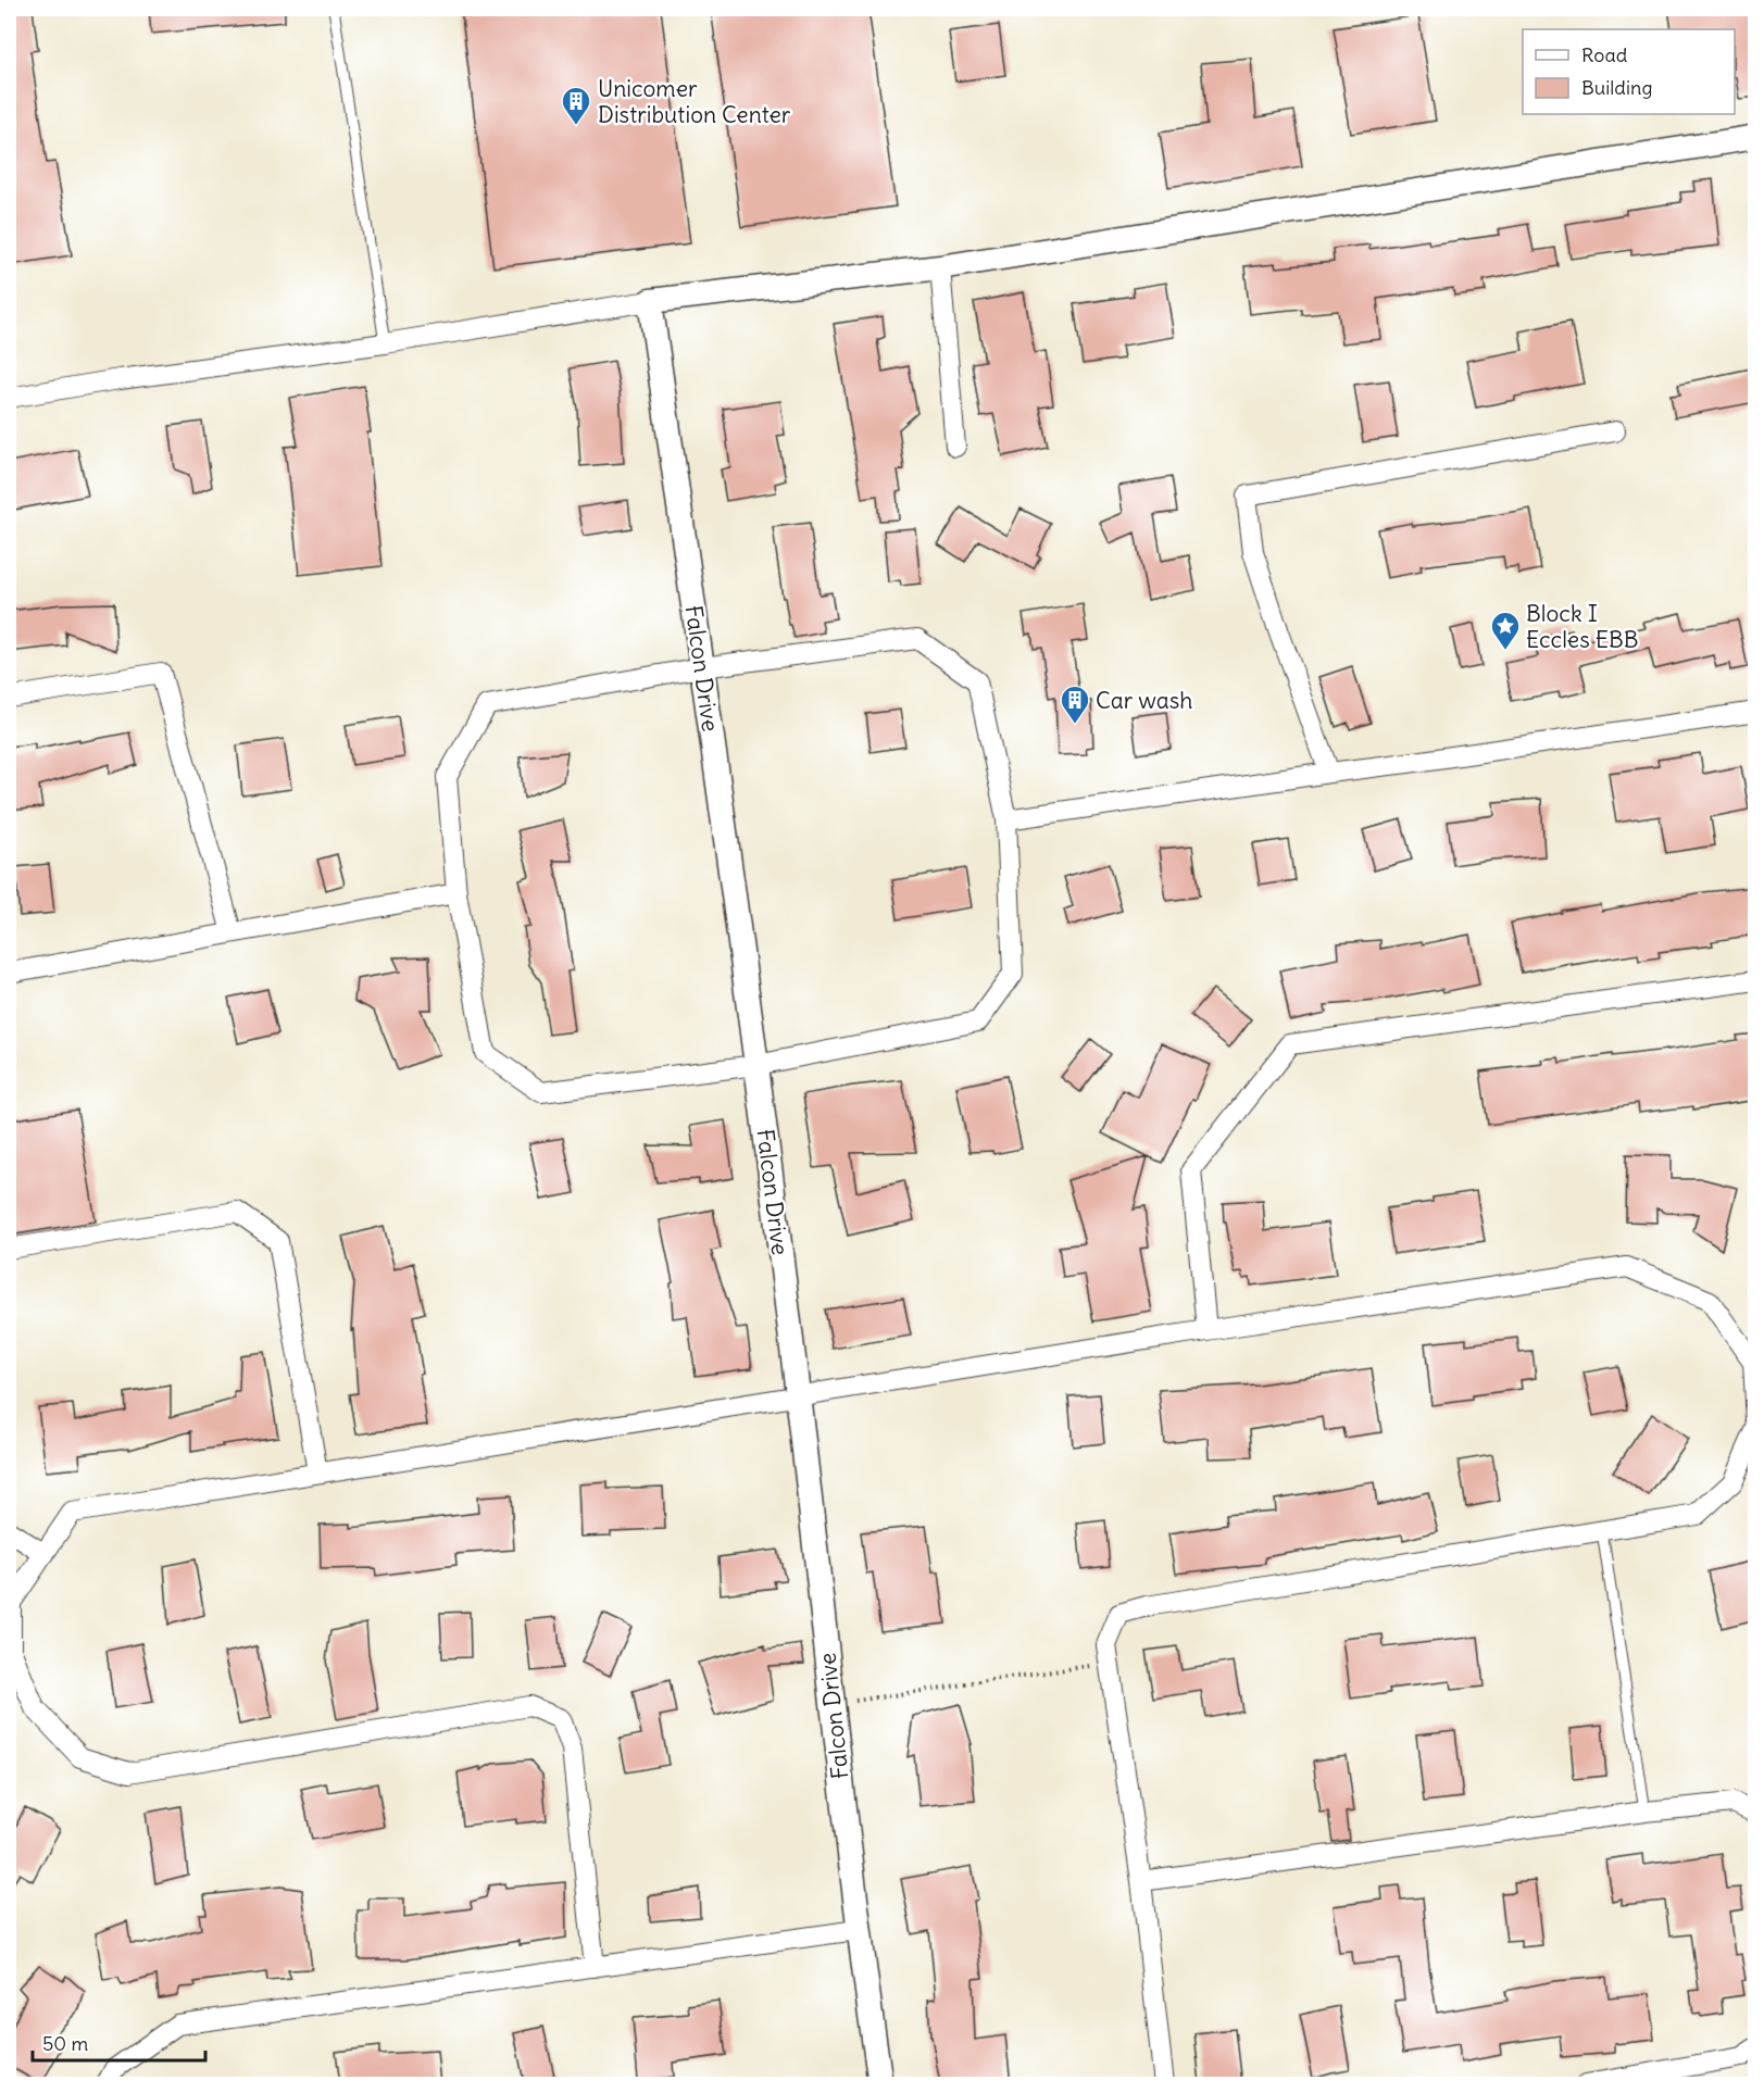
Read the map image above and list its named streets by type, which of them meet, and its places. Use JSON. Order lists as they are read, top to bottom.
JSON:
{
  "streets": {
    "street": ["Falcon Drive"]
  },
  "places": {
    "building": ["Unicomer Distribution Center", "Car wash"],
    "place": ["Block I Eccles EBB"]
  },
  "legend": ["Road", "Building"],
  "scale_bar": "50 m"
}
